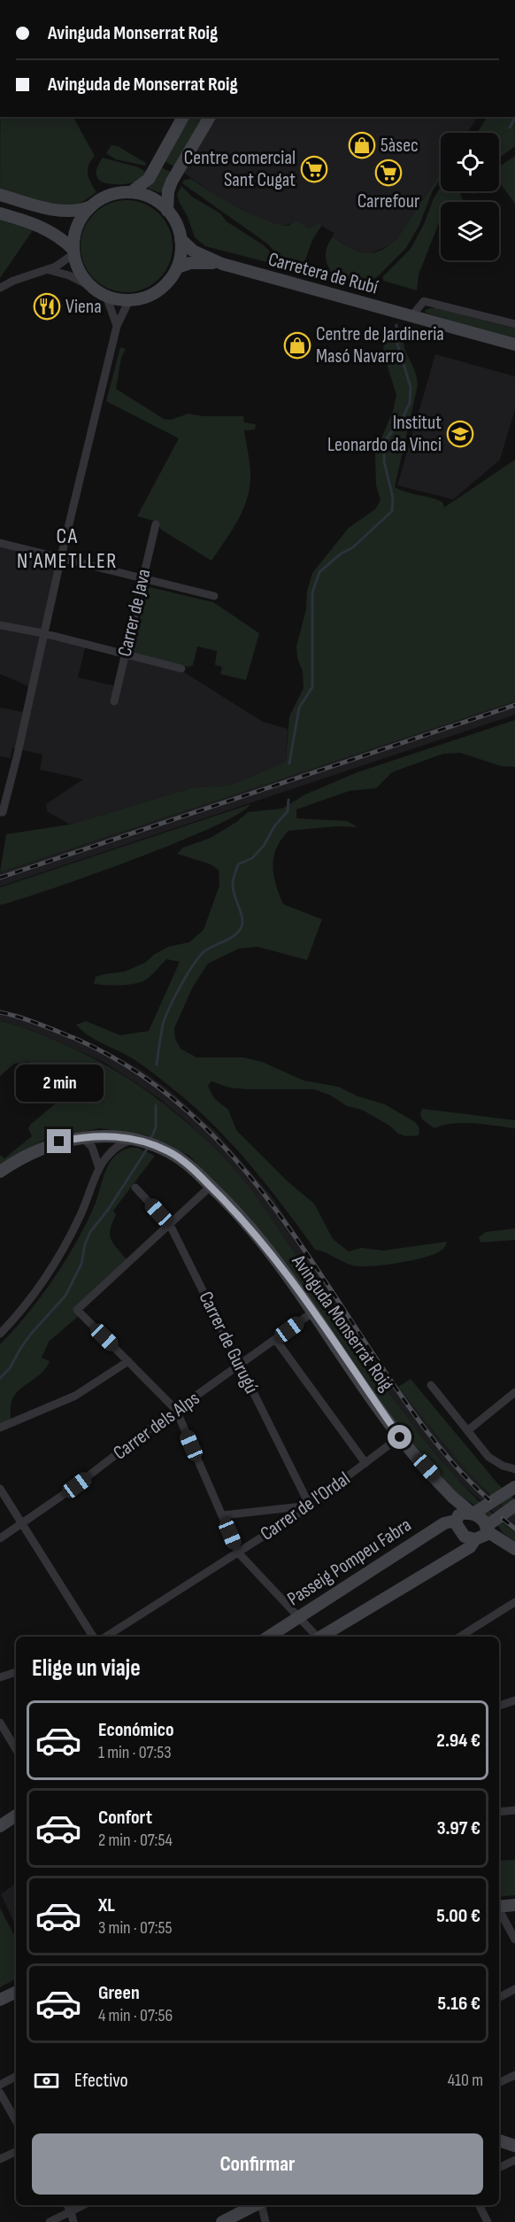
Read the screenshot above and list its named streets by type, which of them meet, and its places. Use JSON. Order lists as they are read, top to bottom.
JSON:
{
  "streets": {
    "street": [
      "Carretera de Rubí",
      "Carrer de Java",
      "Avinguda Monserrat Roig",
      "Carrer de Gurugú",
      "Carrer dels Alps",
      "Carrer de l'Ordal",
      "Passeig Pompeu Fabra"
    ]
  },
  "crossings": [
    ["Avinguda Monserrat Roig", "Carrer dels Alps"],
    ["Avinguda Monserrat Roig", "Carrer de l'Ordal"],
    ["Avinguda Monserrat Roig", "Passeig Pompeu Fabra"],
    ["Carrer de Gurugú", "Carrer dels Alps"],
    ["Carrer de Gurugú", "Carrer de l'Ordal"]
  ],
  "districts": ["CA N'AMETLLER"],
  "places": {
    "shop": ["5àsec", "Centre de Jardineria Masó Navarro"],
    "supermarket": ["Centre comercial Sant Cugat", "Carrefour"],
    "restaurant": ["Viena"],
    "school or university": ["Institut Leonardo da Vinci"]
  },
  "page": {
    "banner": ["Avinguda Monserrat Roig", "Avinguda de Monserrat Roig"],
    "bubble": "2 min",
    "heading": "Elige un viaje",
    "list": [
      {
        "name": "Económico",
        "note": "1 min · 07:53",
        "value": "2.94 €"
      },
      {
        "name": "Confort",
        "note": "2 min · 07:54",
        "value": "3.97 €"
      },
      {
        "name": "XL",
        "note": "3 min · 07:55",
        "value": "5.00 €"
      },
      {
        "name": "Green",
        "note": "4 min · 07:56",
        "value": "5.16 €"
      }
    ],
    "pay": ["Efectivo", "410 m"],
    "buttons": "Confirmar"
  }
}
